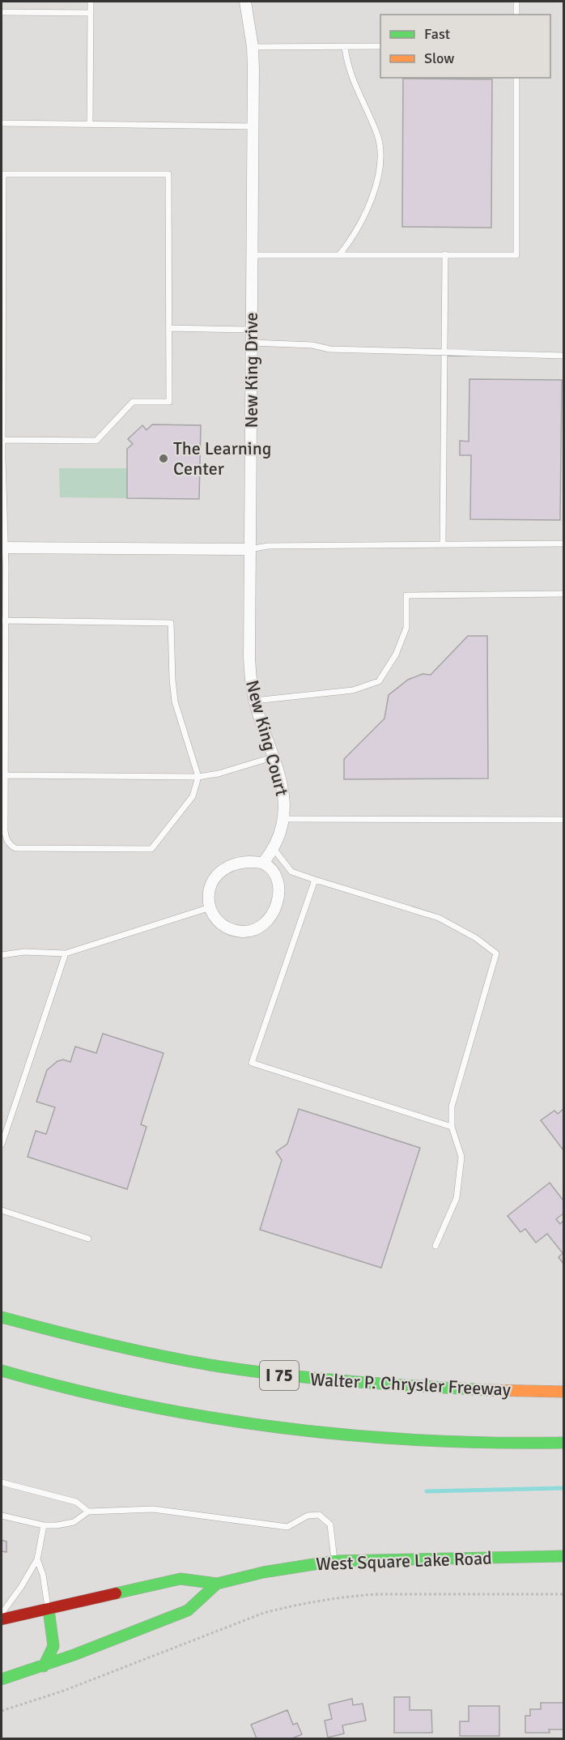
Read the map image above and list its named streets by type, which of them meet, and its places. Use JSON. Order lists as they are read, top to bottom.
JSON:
{
  "streets": {
    "main road": ["I 75", "Walter P. Chrysler Freeway", "West Square Lake Road"],
    "street": ["New King Drive", "New King Court"]
  },
  "crossings": [
    ["New King Drive", "New King Court"]
  ],
  "places": ["The Learning Center"],
  "legend": ["Fast", "Slow"]
}
